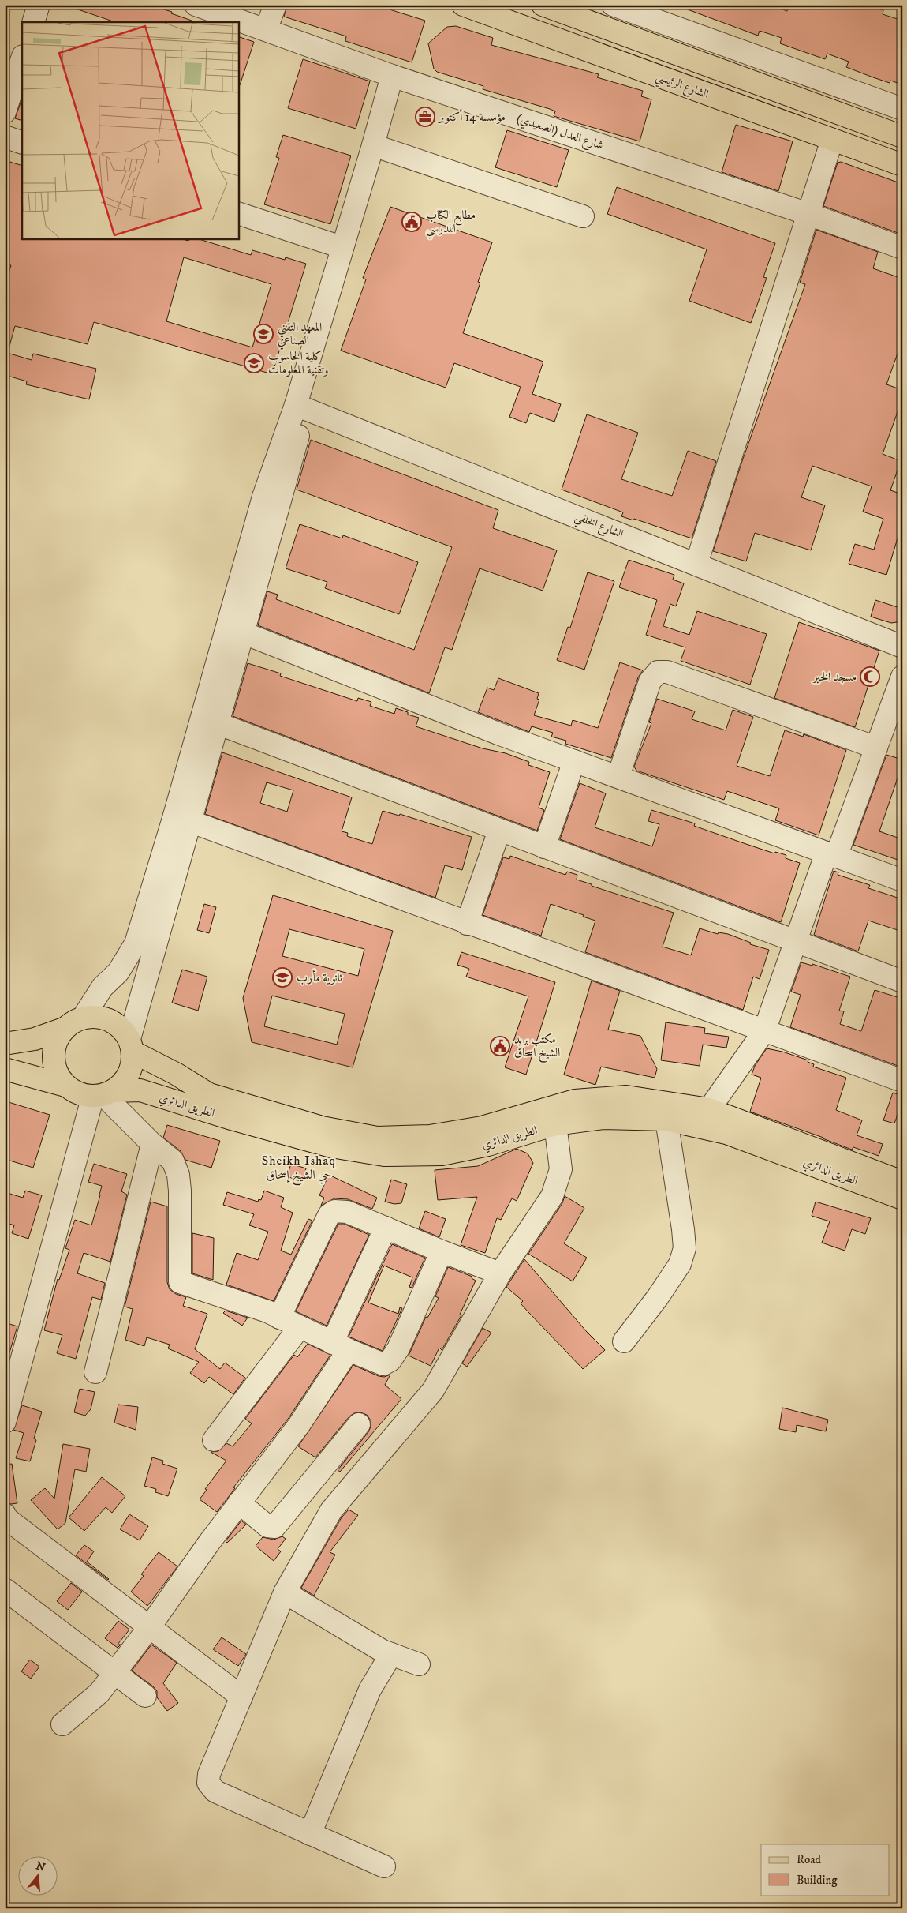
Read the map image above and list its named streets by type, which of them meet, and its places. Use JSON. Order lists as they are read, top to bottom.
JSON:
{
  "streets": {
    "main road": ["الشارع الرئيسي", "الطريق الدائري"],
    "street": ["شارع العدل (الصعيدي)", "الشارع الخلفي"]
  },
  "districts": ["Sheikh Ishaq حي الشيخ إسحاق"],
  "places": {
    "office": ["مؤسسة 14 أكتوبر"],
    "public building": ["مطابع الكتاب المدرسي", "مكتب بريد الشيخ اسحاق"],
    "school or university": ["المعهد التقني الصناعي", "كلية الحاسوب وتقنية المعلومات", "ثانوية مأرب"],
    "mosque": ["مسجد الخير"]
  },
  "legend": ["Road", "Building"],
  "north": "top"
}
